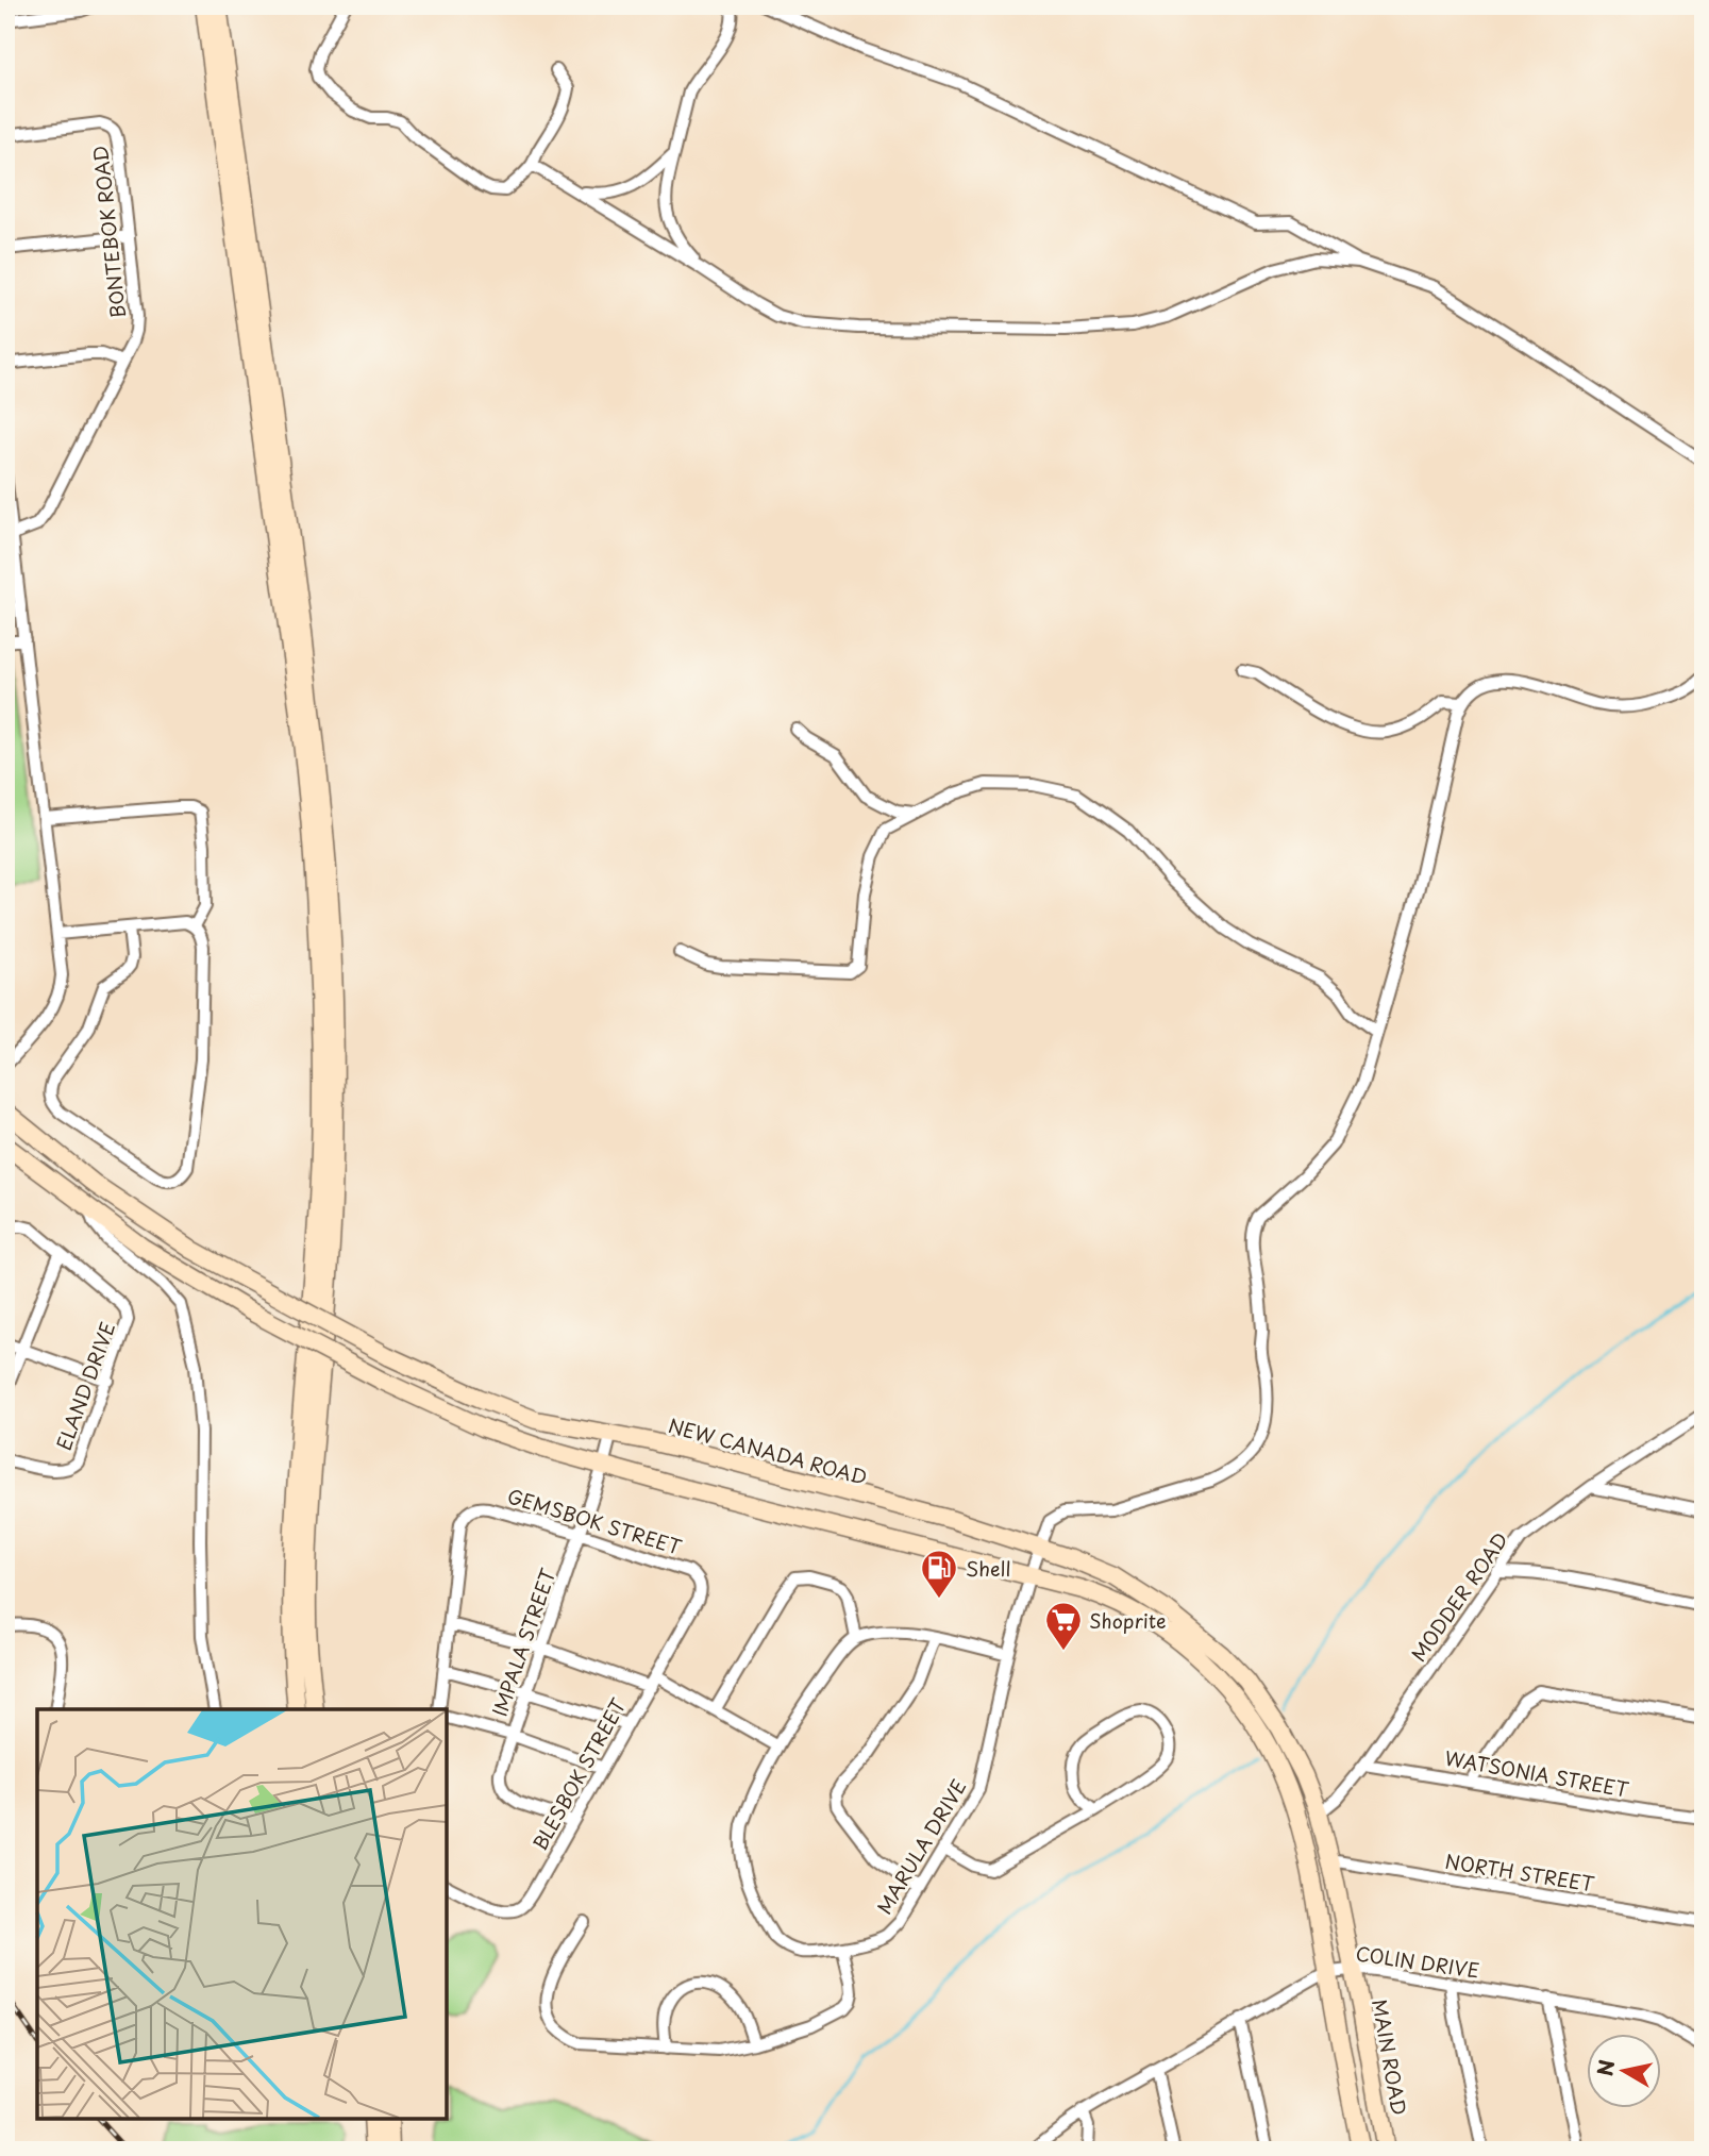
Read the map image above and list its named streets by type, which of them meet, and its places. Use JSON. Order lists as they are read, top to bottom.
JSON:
{
  "streets": {
    "main road": ["NEW CANADA ROAD", "MAIN ROAD"],
    "street": [
      "BONTEBOK ROAD",
      "ELAND DRIVE",
      "GEMSBOK STREET",
      "MODDER ROAD",
      "IMPALA STREET",
      "WATSONIA STREET",
      "BLESBOK STREET",
      "MARULA DRIVE",
      "NORTH STREET",
      "COLIN DRIVE"
    ]
  },
  "crossings": [
    ["NEW CANADA ROAD", "MODDER ROAD"],
    ["NEW CANADA ROAD", "IMPALA STREET"],
    ["NEW CANADA ROAD", "MARULA DRIVE"],
    ["NEW CANADA ROAD", "NORTH STREET"],
    ["NEW CANADA ROAD", "COLIN DRIVE"],
    ["NEW CANADA ROAD", "MAIN ROAD"],
    ["GEMSBOK STREET", "IMPALA STREET"],
    ["GEMSBOK STREET", "BLESBOK STREET"],
    ["MODDER ROAD", "WATSONIA STREET"],
    ["IMPALA STREET", "BLESBOK STREET"],
    ["COLIN DRIVE", "MAIN ROAD"]
  ],
  "places": {
    "fuel station": ["Shell"],
    "supermarket": ["Shoprite"]
  },
  "north": "left"
}
